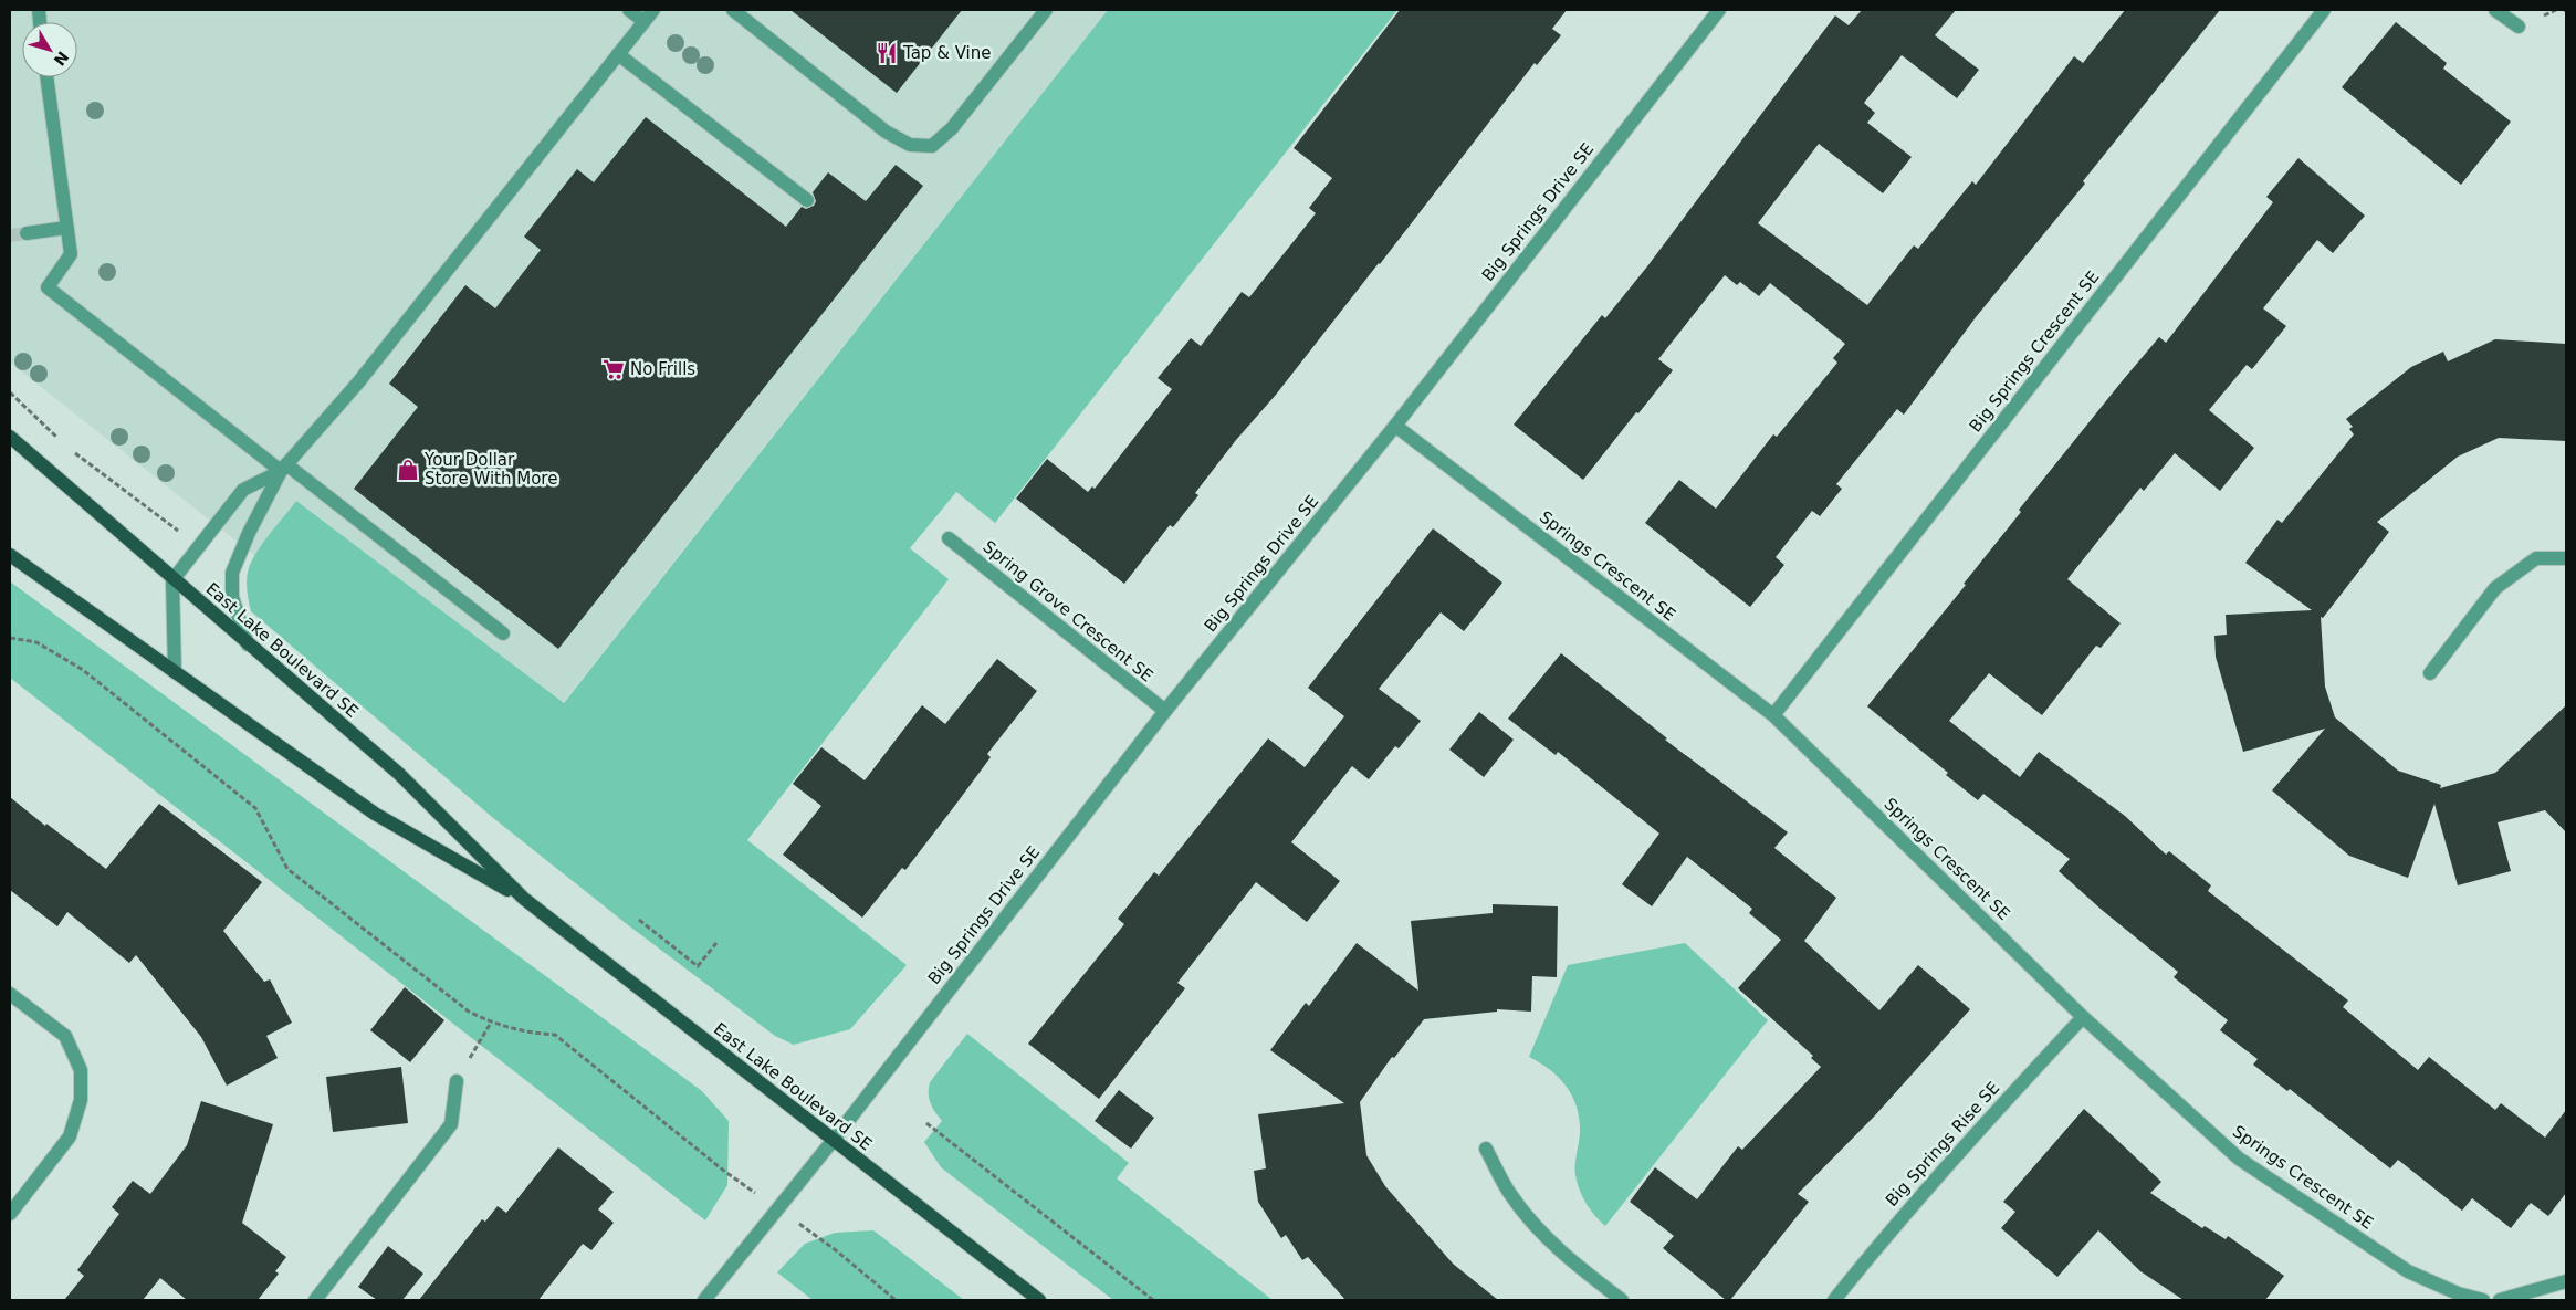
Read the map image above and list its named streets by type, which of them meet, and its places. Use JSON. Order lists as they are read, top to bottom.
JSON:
{
  "streets": {
    "main road": ["East Lake Boulevard SE"],
    "street": [
      "Big Springs Drive SE",
      "Big Springs Crescent SE",
      "Springs Crescent SE",
      "Spring Grove Crescent SE",
      "Big Springs Rise SE"
    ]
  },
  "crossings": [
    ["Big Springs Drive SE", "Springs Crescent SE"],
    ["Big Springs Drive SE", "Spring Grove Crescent SE"],
    ["Big Springs Drive SE", "East Lake Boulevard SE"],
    ["Big Springs Crescent SE", "Springs Crescent SE"],
    ["Springs Crescent SE", "Big Springs Rise SE"]
  ],
  "places": {
    "restaurant": ["Tap & Vine"],
    "supermarket": ["No Frills"],
    "shop": ["Your Dollar Store With More"]
  },
  "north": "bottom right"
}
